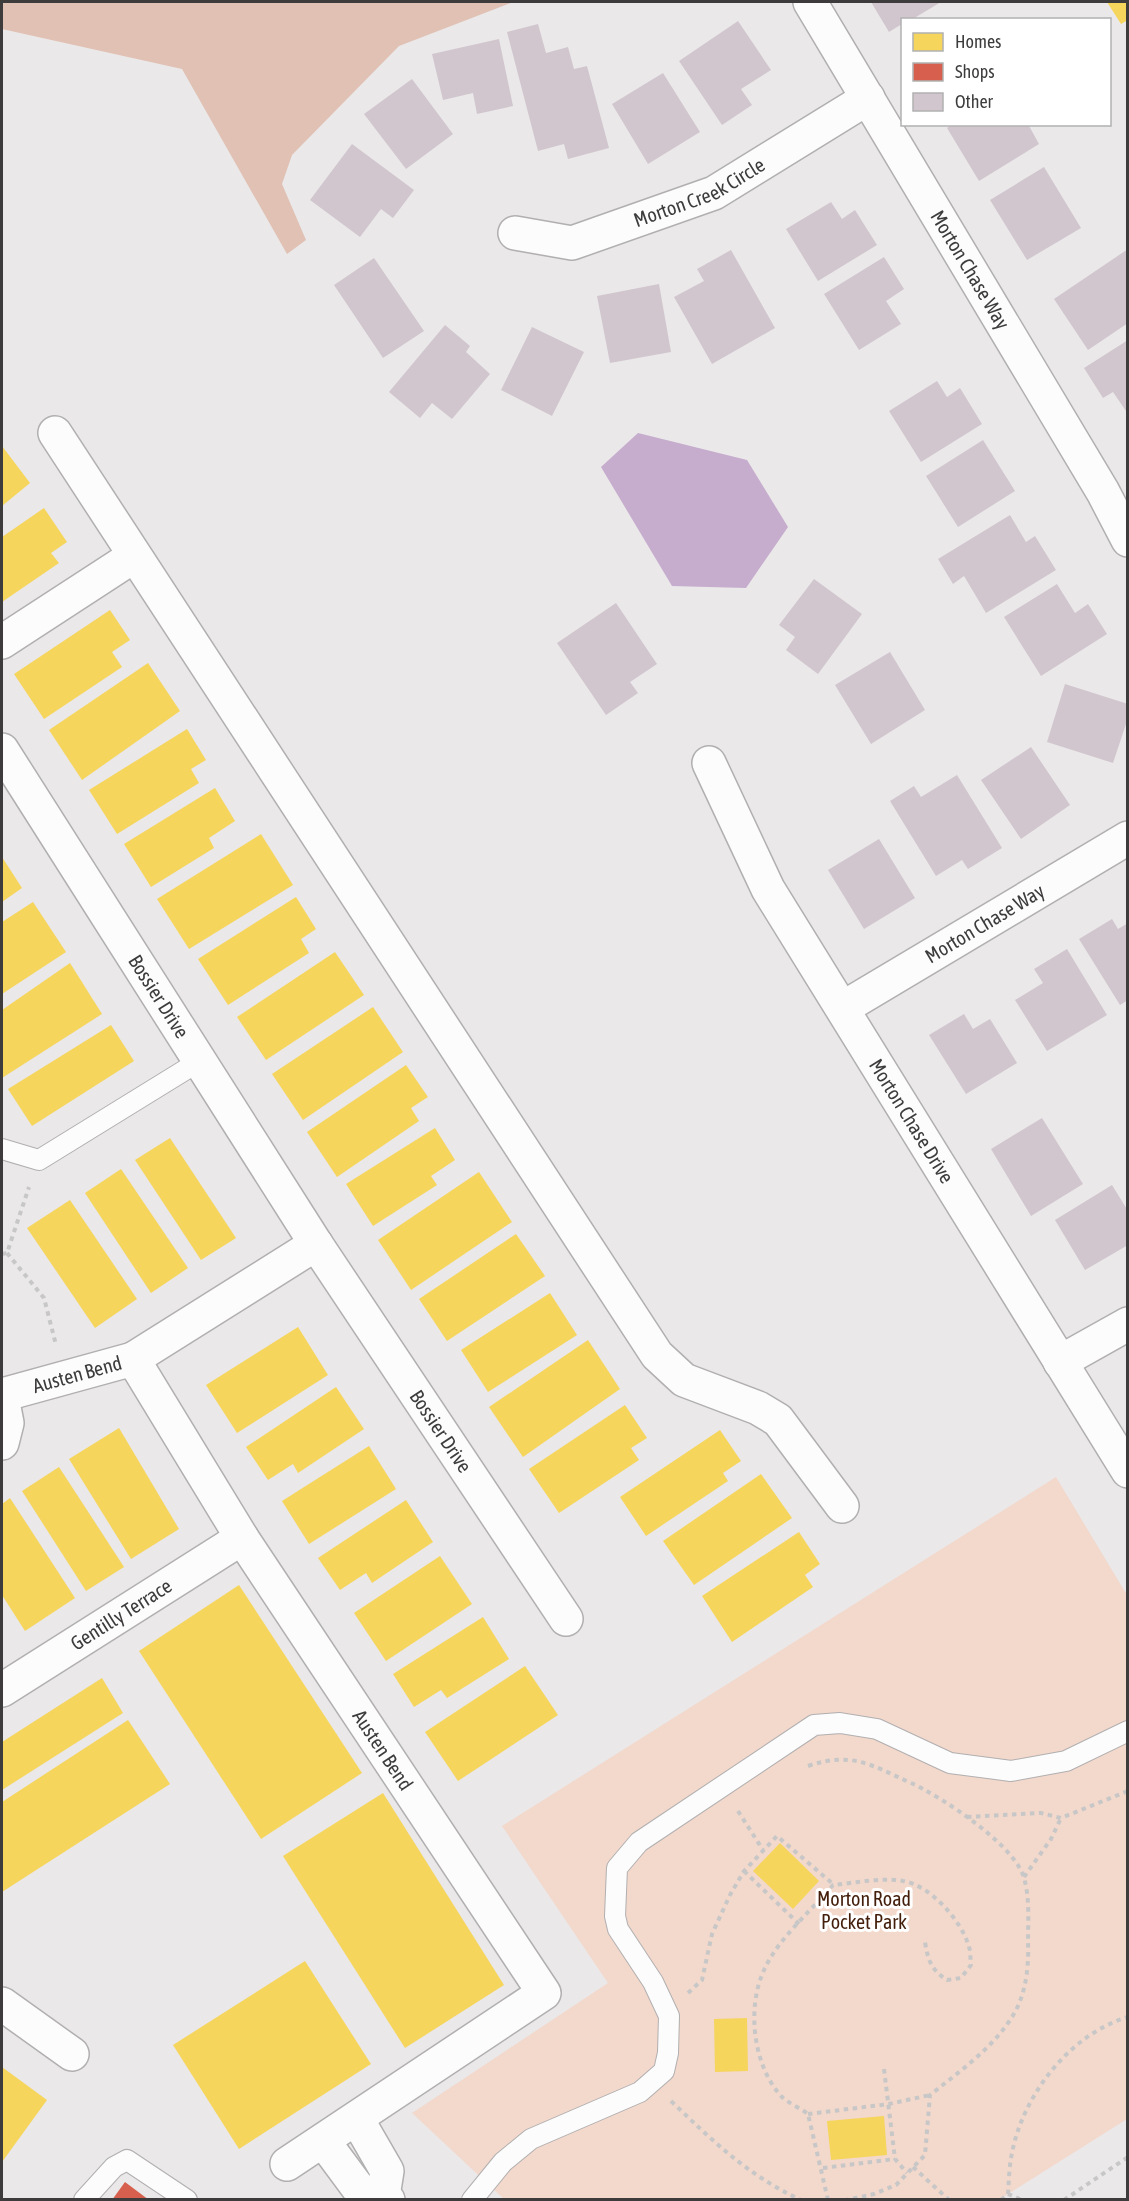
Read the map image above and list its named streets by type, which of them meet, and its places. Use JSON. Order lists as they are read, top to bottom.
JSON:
{
  "streets": {
    "street": [
      "Morton Creek Circle",
      "Morton Chase Way",
      "Bossier Drive",
      "Morton Chase Drive",
      "Austen Bend",
      "Gentilly Terrace"
    ]
  },
  "crossings": [
    ["Morton Creek Circle", "Morton Chase Way"],
    ["Morton Chase Way", "Morton Chase Drive"],
    ["Austen Bend", "Gentilly Terrace"]
  ],
  "parks": ["Morton Road Pocket Park"],
  "legend": ["Homes", "Shops", "Other"]
}
